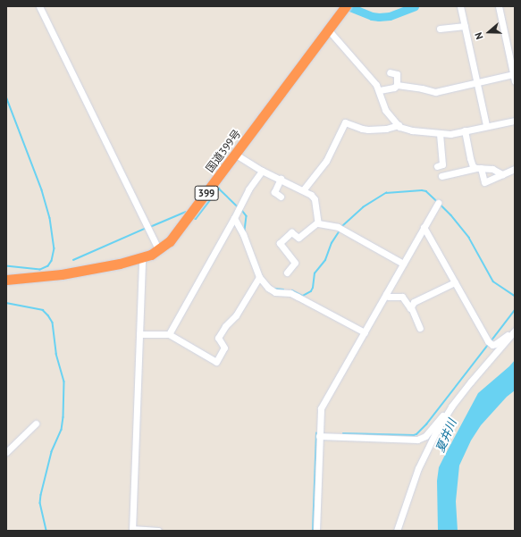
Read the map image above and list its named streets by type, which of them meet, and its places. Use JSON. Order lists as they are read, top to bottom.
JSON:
{
  "streets": {
    "highway": ["国道399号", "399"]
  },
  "water": ["夏井川"],
  "north": "left"
}
